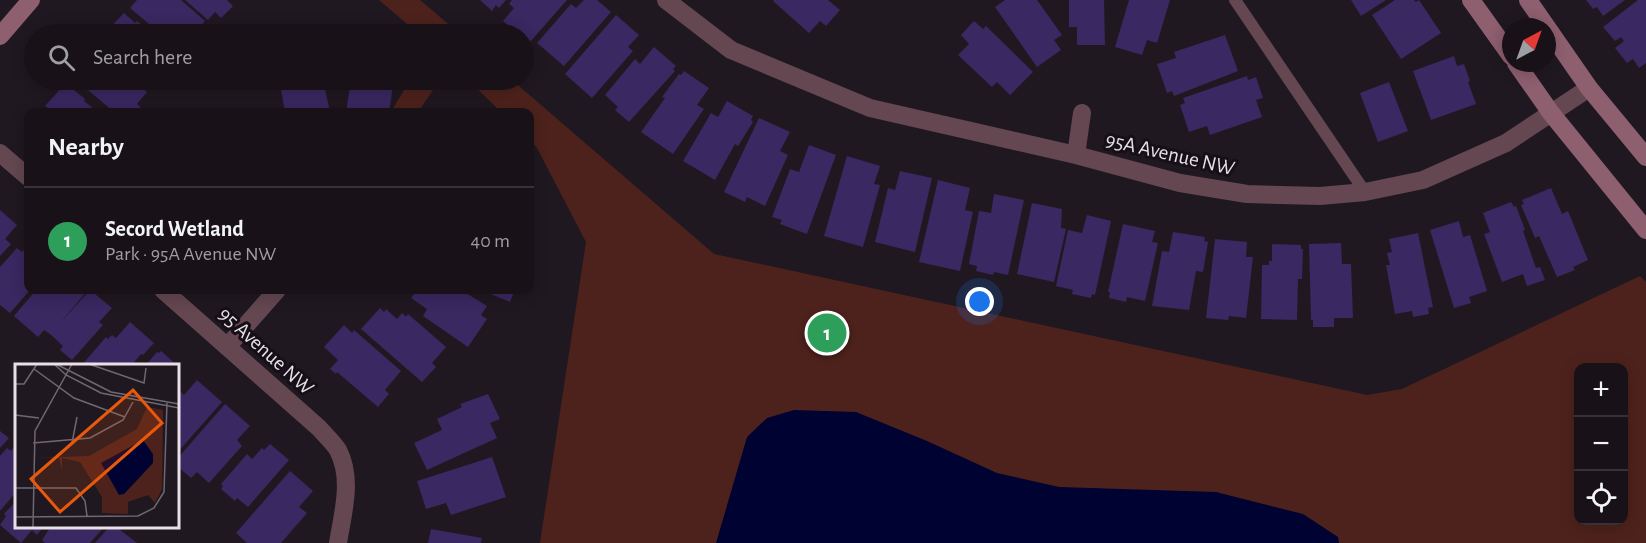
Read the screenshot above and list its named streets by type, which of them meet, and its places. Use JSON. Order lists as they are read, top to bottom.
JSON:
{
  "streets": {
    "street": ["95A Avenue NW", "95 Avenue NW"]
  },
  "north": "top right",
  "page": {
    "search": "Search here",
    "heading": "Nearby",
    "list": [
      {
        "mark": "1",
        "name": "Secord Wetland",
        "note": "Park · 95A Avenue NW",
        "value": "40 m"
      }
    ],
    "pins": "1",
    "map_buttons": ["+", "−"]
  }
}
